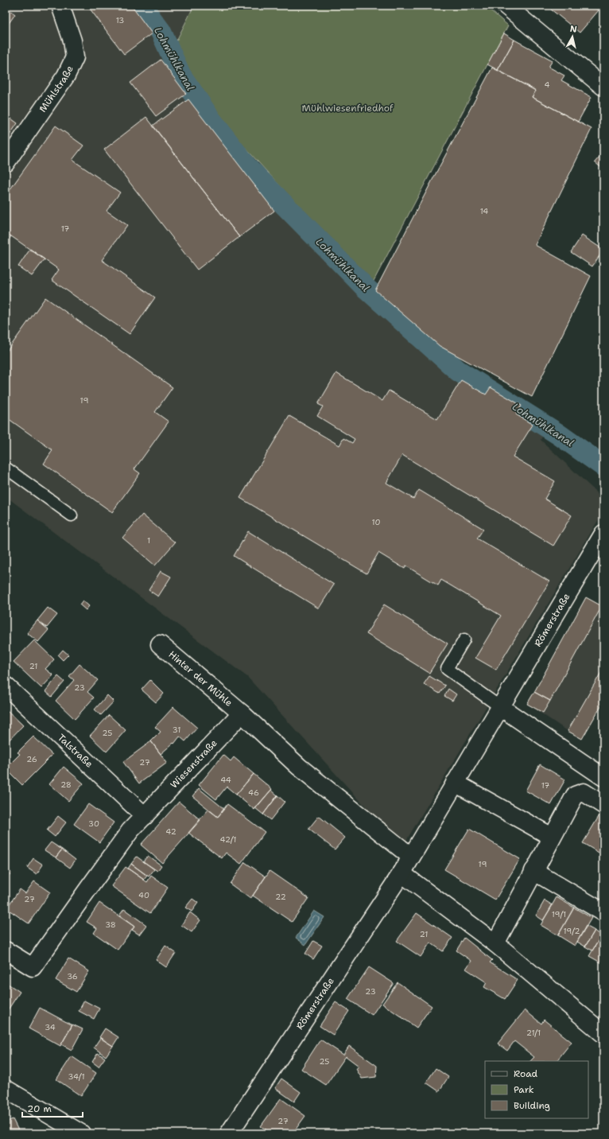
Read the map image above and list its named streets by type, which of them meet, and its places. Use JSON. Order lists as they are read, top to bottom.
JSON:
{
  "streets": {
    "street": [
      "Mühlstraße",
      "Römerstraße",
      "Hinter der Mühle",
      "Talstraße",
      "Wiesenstraße"
    ]
  },
  "crossings": [
    ["Hinter der Mühle", "Wiesenstraße"],
    ["Talstraße", "Wiesenstraße"]
  ],
  "water": ["Lohmühlkanal"],
  "parks": ["Mühlwiesenfriedhof"],
  "house_numbers": [
    "13",
    "4",
    "14",
    "17",
    "19",
    "10",
    "1",
    "21",
    "23",
    "31",
    "25",
    "26",
    "27",
    "44",
    "28",
    "17",
    "46",
    "30",
    "42",
    "42/1",
    "19",
    "40",
    "22",
    "27",
    "19/1",
    "38",
    "19/2",
    "21",
    "36",
    "23",
    "34",
    "21/1",
    "25",
    "34/1",
    "27"
  ],
  "legend": ["Road", "Park", "Building"],
  "scale_bar": "20 m",
  "north": "top"
}
